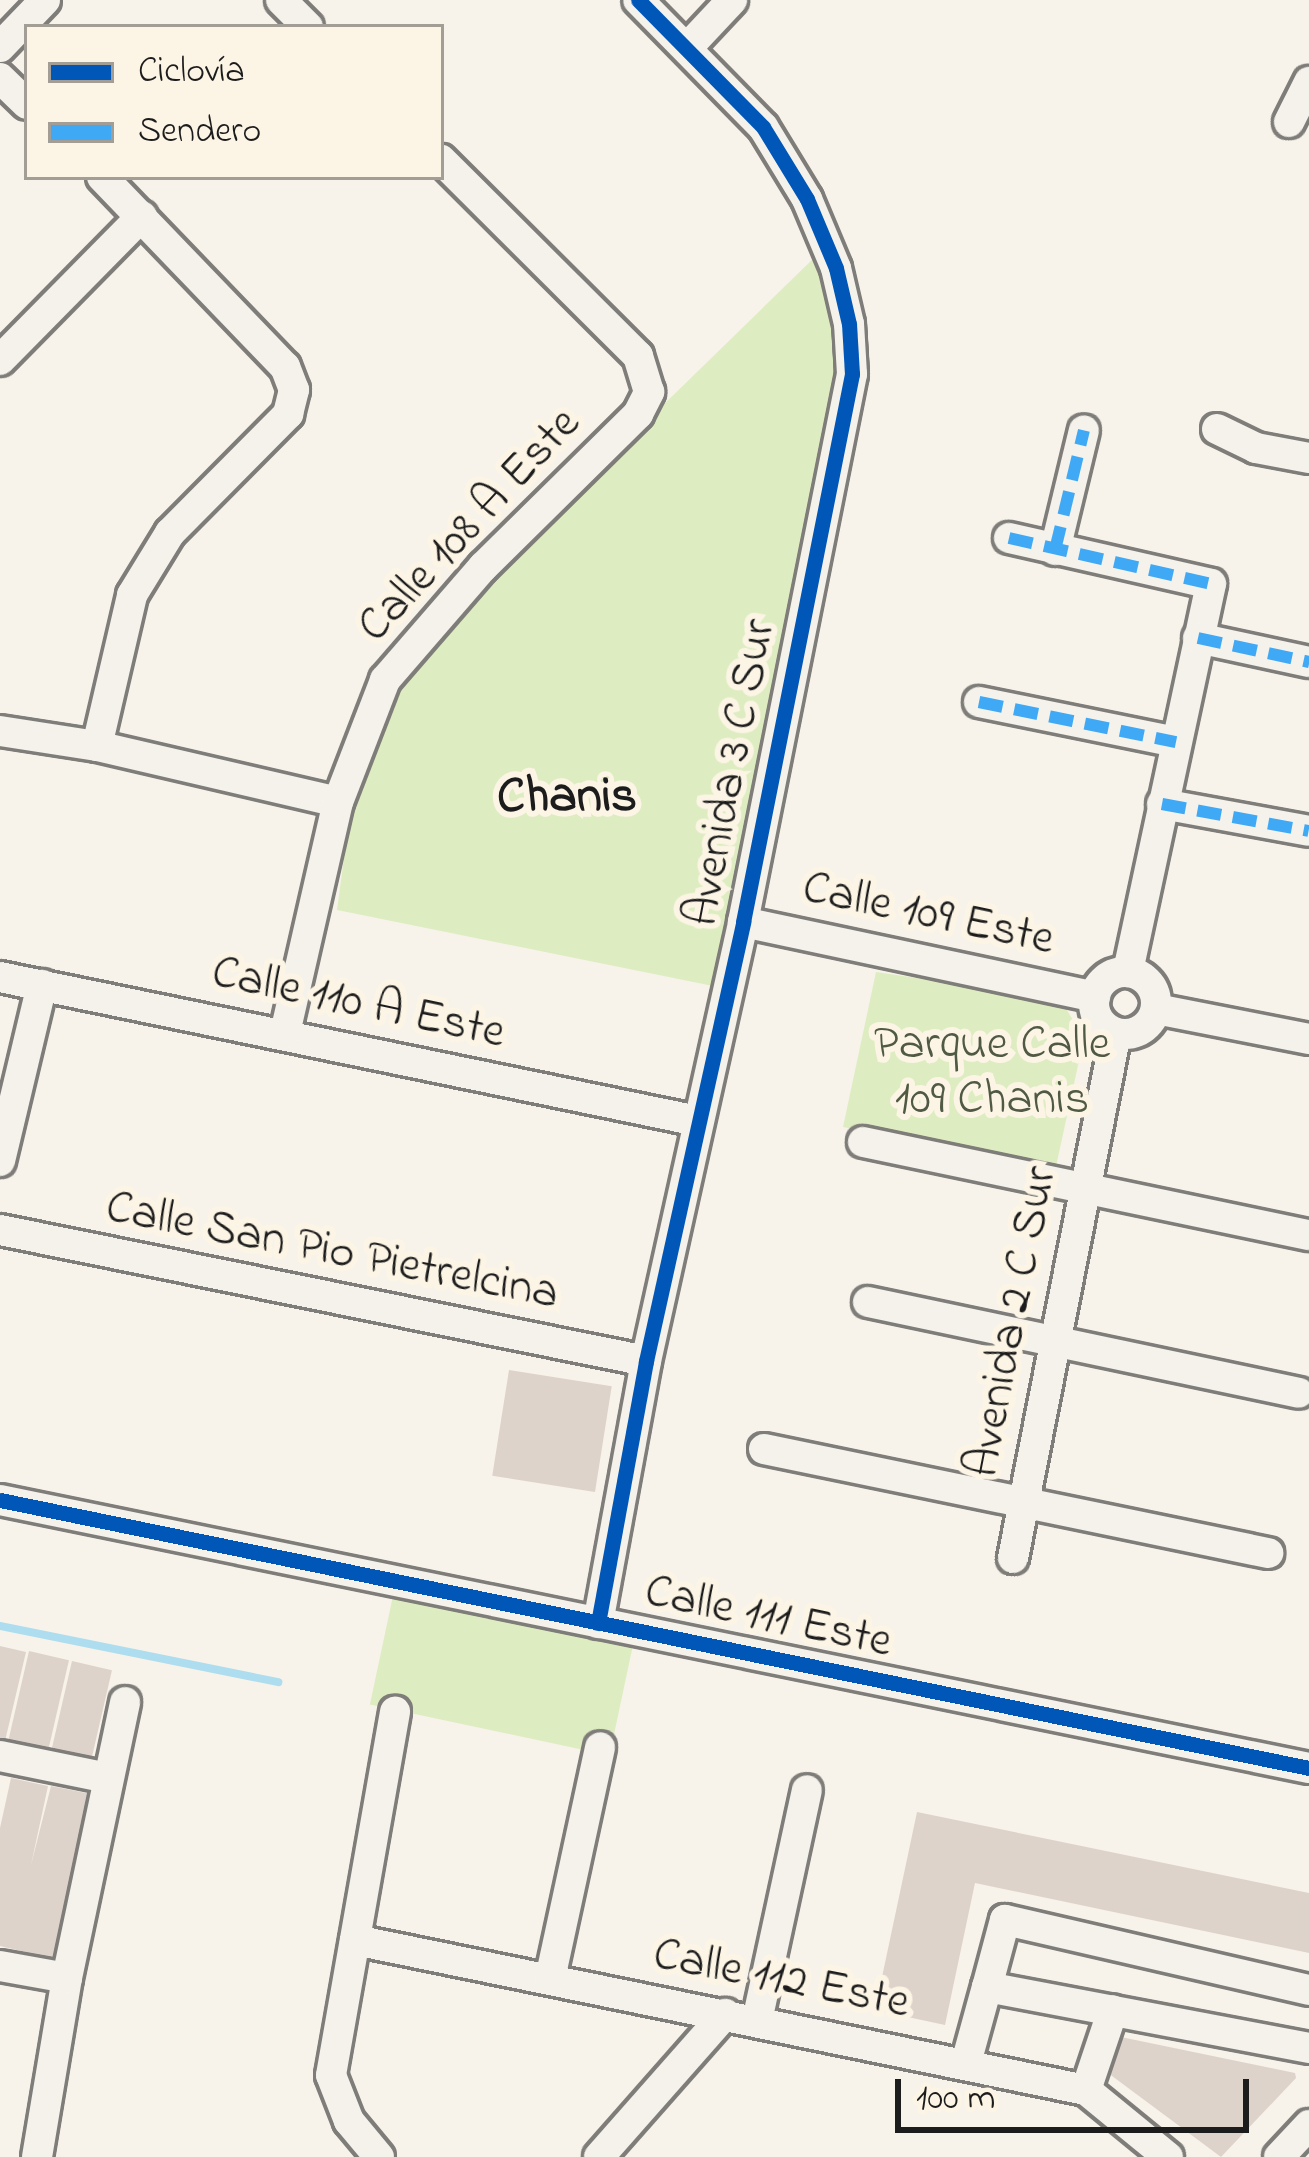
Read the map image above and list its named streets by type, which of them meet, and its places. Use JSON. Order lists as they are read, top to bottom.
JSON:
{
  "streets": {
    "street": [
      "Calle 108 A Este",
      "Avenida 3 C Sur",
      "Calle 109 Este",
      "Calle 110 A Este",
      "Calle San Pio Pietrelcina",
      "Avenida 2 C Sur",
      "Calle 111 Este",
      "Calle 112 Este"
    ]
  },
  "crossings": [
    ["Calle 108 A Este", "Calle 110 A Este"],
    ["Avenida 3 C Sur", "Calle 109 Este"],
    ["Avenida 3 C Sur", "Calle 110 A Este"],
    ["Avenida 3 C Sur", "Calle San Pio Pietrelcina"],
    ["Avenida 3 C Sur", "Calle 111 Este"],
    ["Calle 109 Este", "Avenida 2 C Sur"]
  ],
  "districts": ["Chanis"],
  "parks": ["Parque Calle 109 Chanis"],
  "legend": ["Ciclovía", "Sendero"],
  "scale_bar": "100 m"
}
